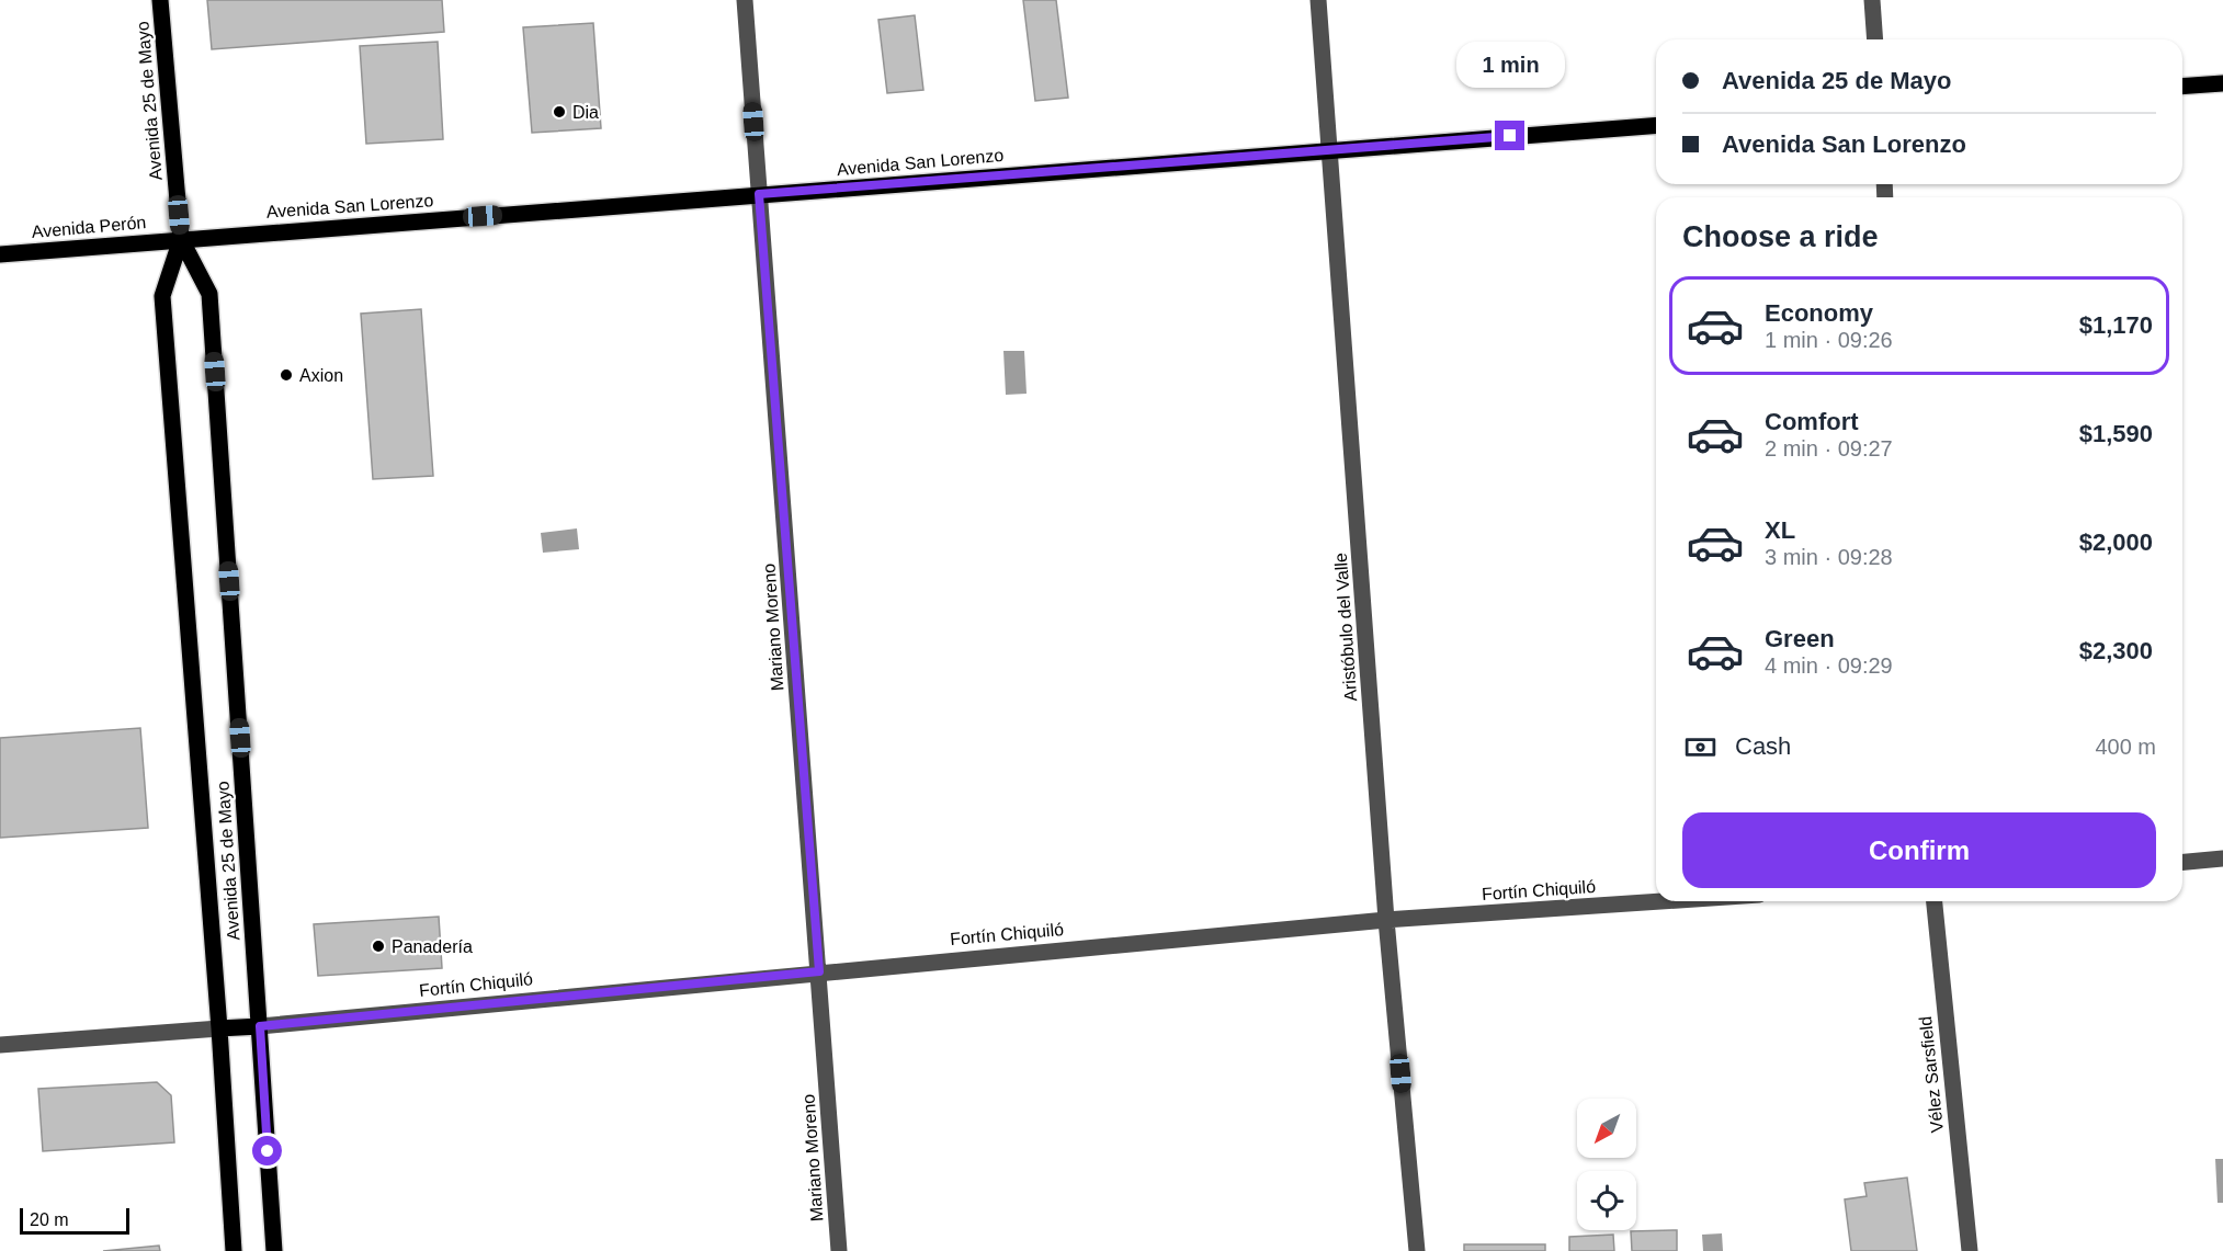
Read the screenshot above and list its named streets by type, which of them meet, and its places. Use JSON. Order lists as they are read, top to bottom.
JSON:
{
  "streets": {
    "main road": ["Avenida 25 de Mayo", "Avenida San Lorenzo", "Avenida Perón"],
    "street": [
      "Mariano Moreno",
      "Aristóbulo del Valle",
      "Fortín Chiquiló",
      "Vélez Sarsfield"
    ]
  },
  "crossings": [
    ["Avenida 25 de Mayo", "Avenida San Lorenzo"],
    ["Avenida 25 de Mayo", "Avenida Perón"],
    ["Avenida 25 de Mayo", "Fortín Chiquiló"],
    ["Avenida San Lorenzo", "Avenida Perón"],
    ["Avenida San Lorenzo", "Mariano Moreno"],
    ["Avenida San Lorenzo", "Aristóbulo del Valle"],
    ["Mariano Moreno", "Fortín Chiquiló"],
    ["Aristóbulo del Valle", "Fortín Chiquiló"]
  ],
  "places": ["Dia", "Axion", "Panadería"],
  "scale_bar": "20 m",
  "north": "bottom left",
  "page": {
    "banner": ["Avenida 25 de Mayo", "Avenida San Lorenzo"],
    "bubble": "1 min",
    "heading": "Choose a ride",
    "list": [
      {
        "name": "Economy",
        "note": "1 min · 09:26",
        "value": "$1,170"
      },
      {
        "name": "Comfort",
        "note": "2 min · 09:27",
        "value": "$1,590"
      },
      {
        "name": "XL",
        "note": "3 min · 09:28",
        "value": "$2,000"
      },
      {
        "name": "Green",
        "note": "4 min · 09:29",
        "value": "$2,300"
      }
    ],
    "pay": ["Cash", "400 m"],
    "buttons": "Confirm",
    "scale": "20 m"
  }
}
